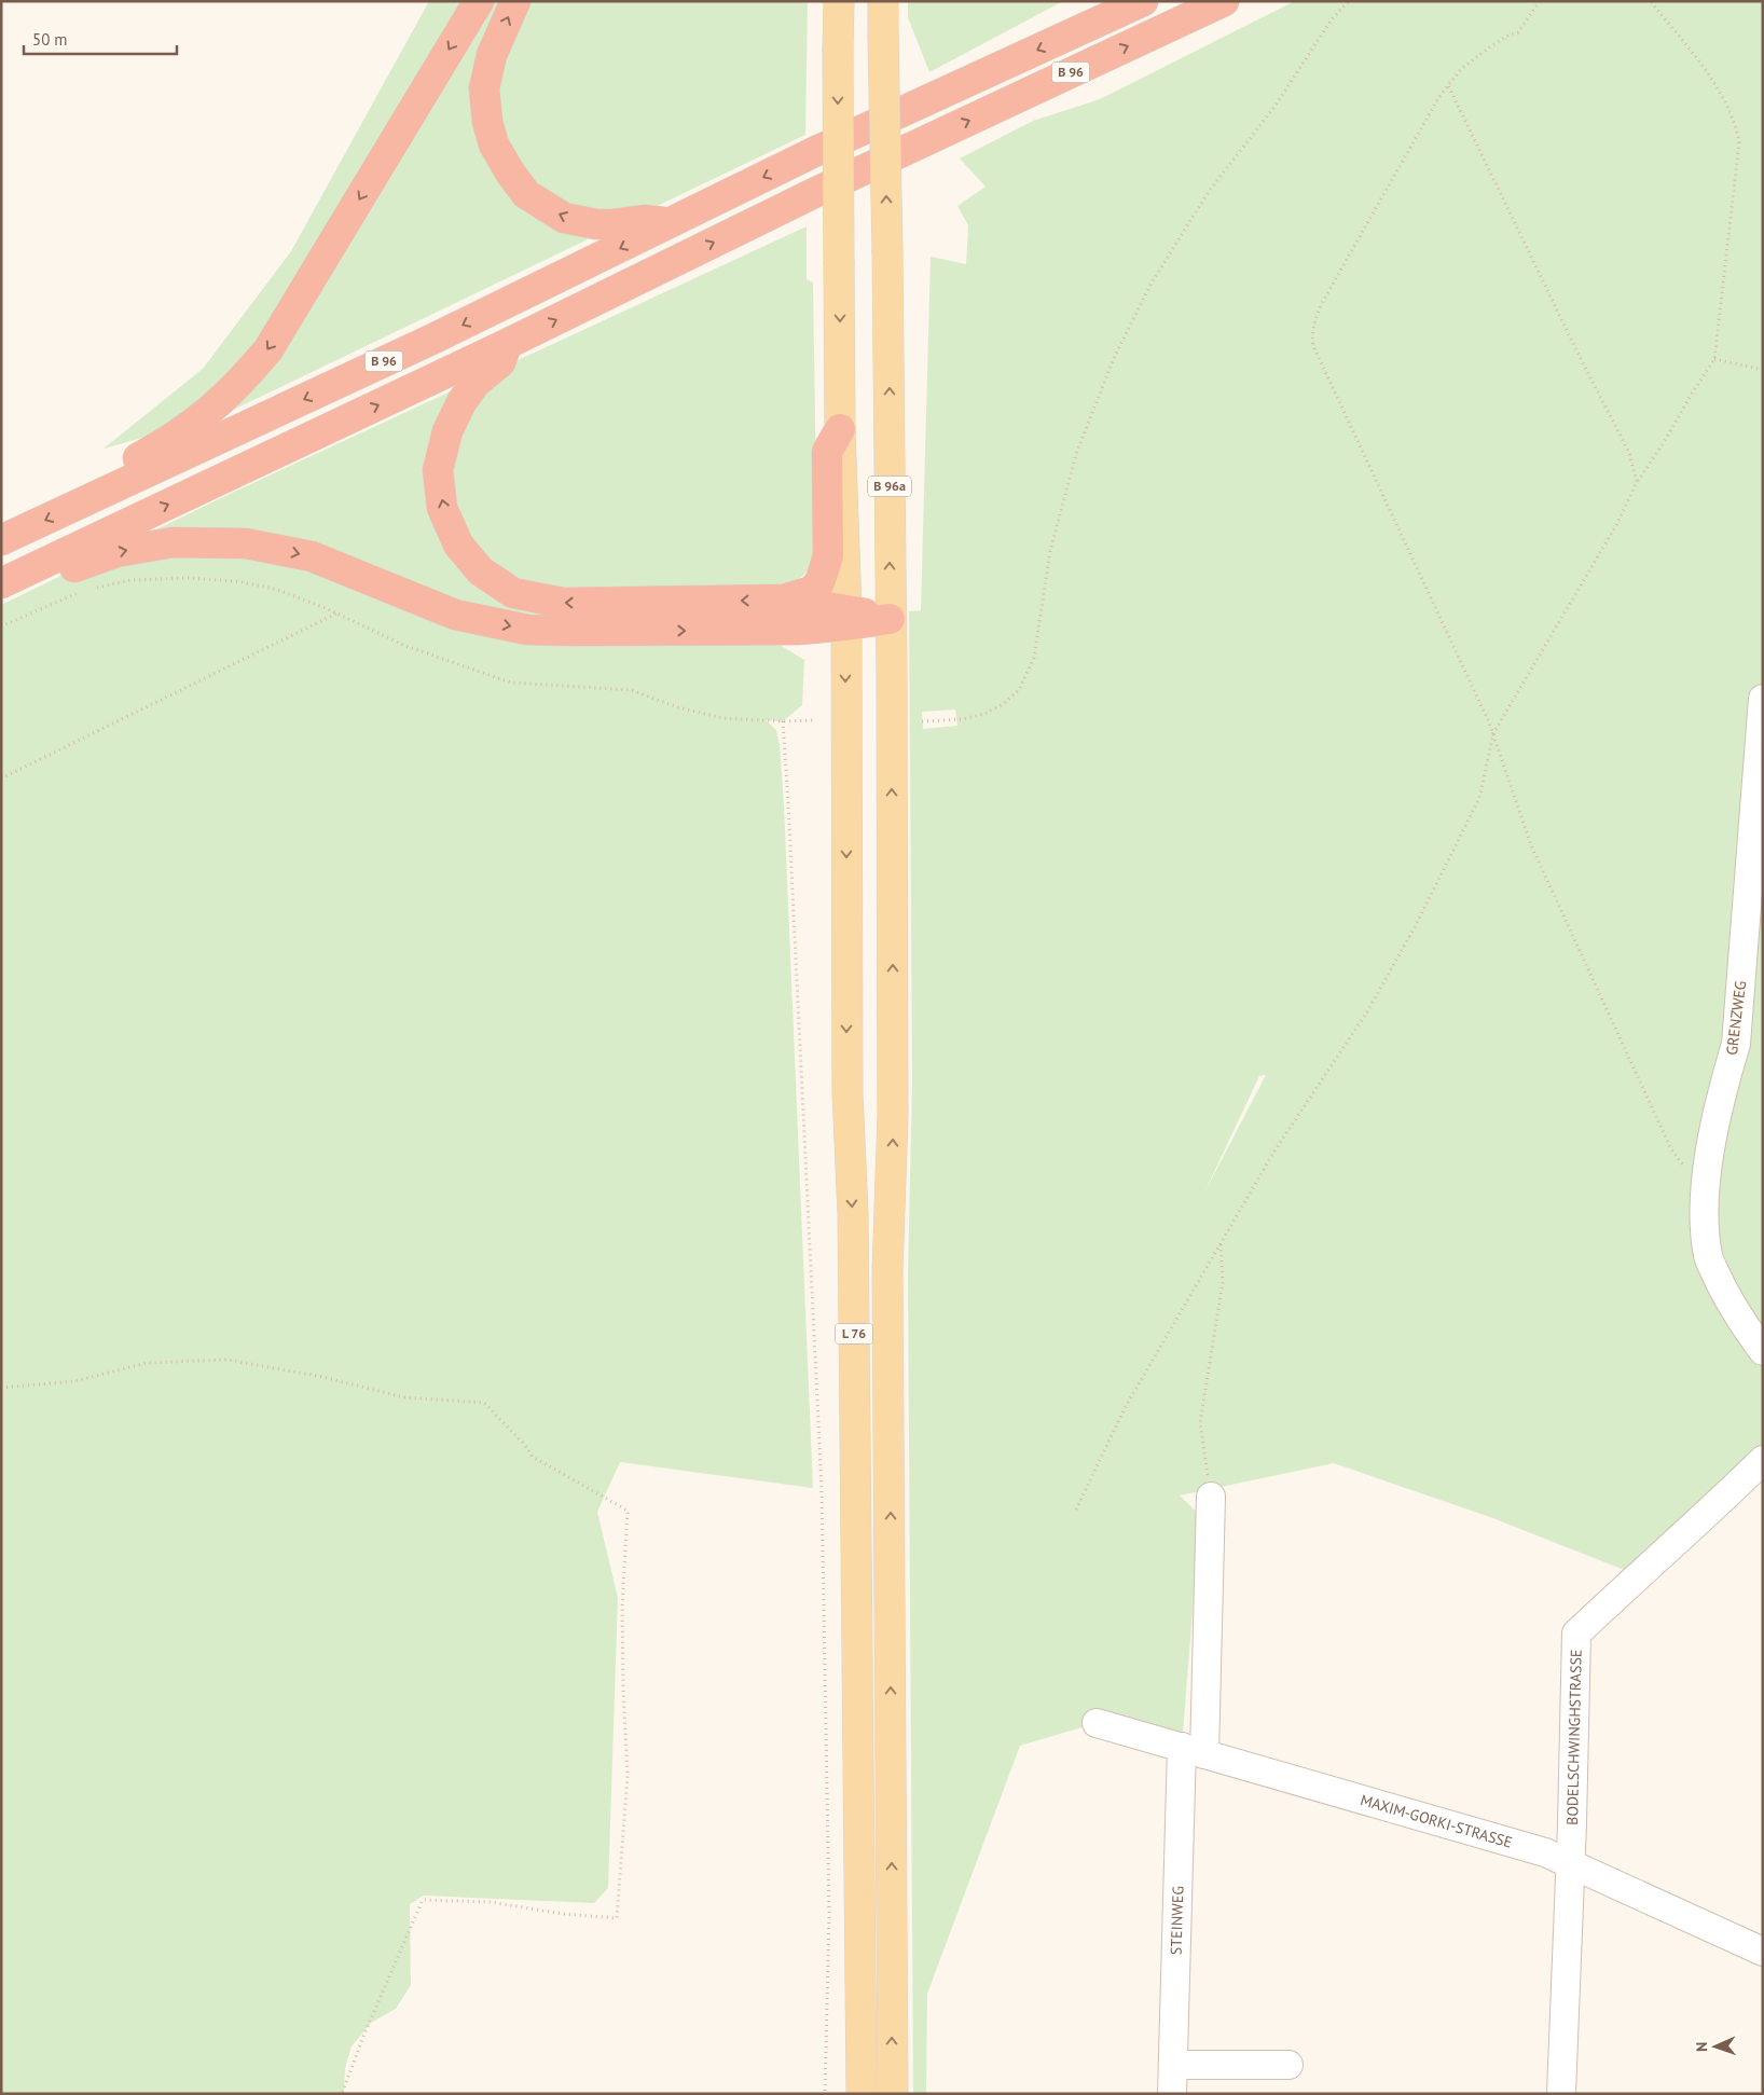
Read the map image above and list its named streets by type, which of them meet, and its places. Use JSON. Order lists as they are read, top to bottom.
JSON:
{
  "streets": {
    "highway": ["B 96"],
    "main road": ["B 96a", "L 76"],
    "street": [
      "GRENZWEG",
      "BODELSCHWINGHSTRASSE",
      "MAXIM-GORKI-STRASSE",
      "STEINWEG"
    ]
  },
  "crossings": [
    ["B 96a", "L 76"],
    ["BODELSCHWINGHSTRASSE", "MAXIM-GORKI-STRASSE"],
    ["MAXIM-GORKI-STRASSE", "STEINWEG"]
  ],
  "scale_bar": "50 m",
  "north": "left"
}
